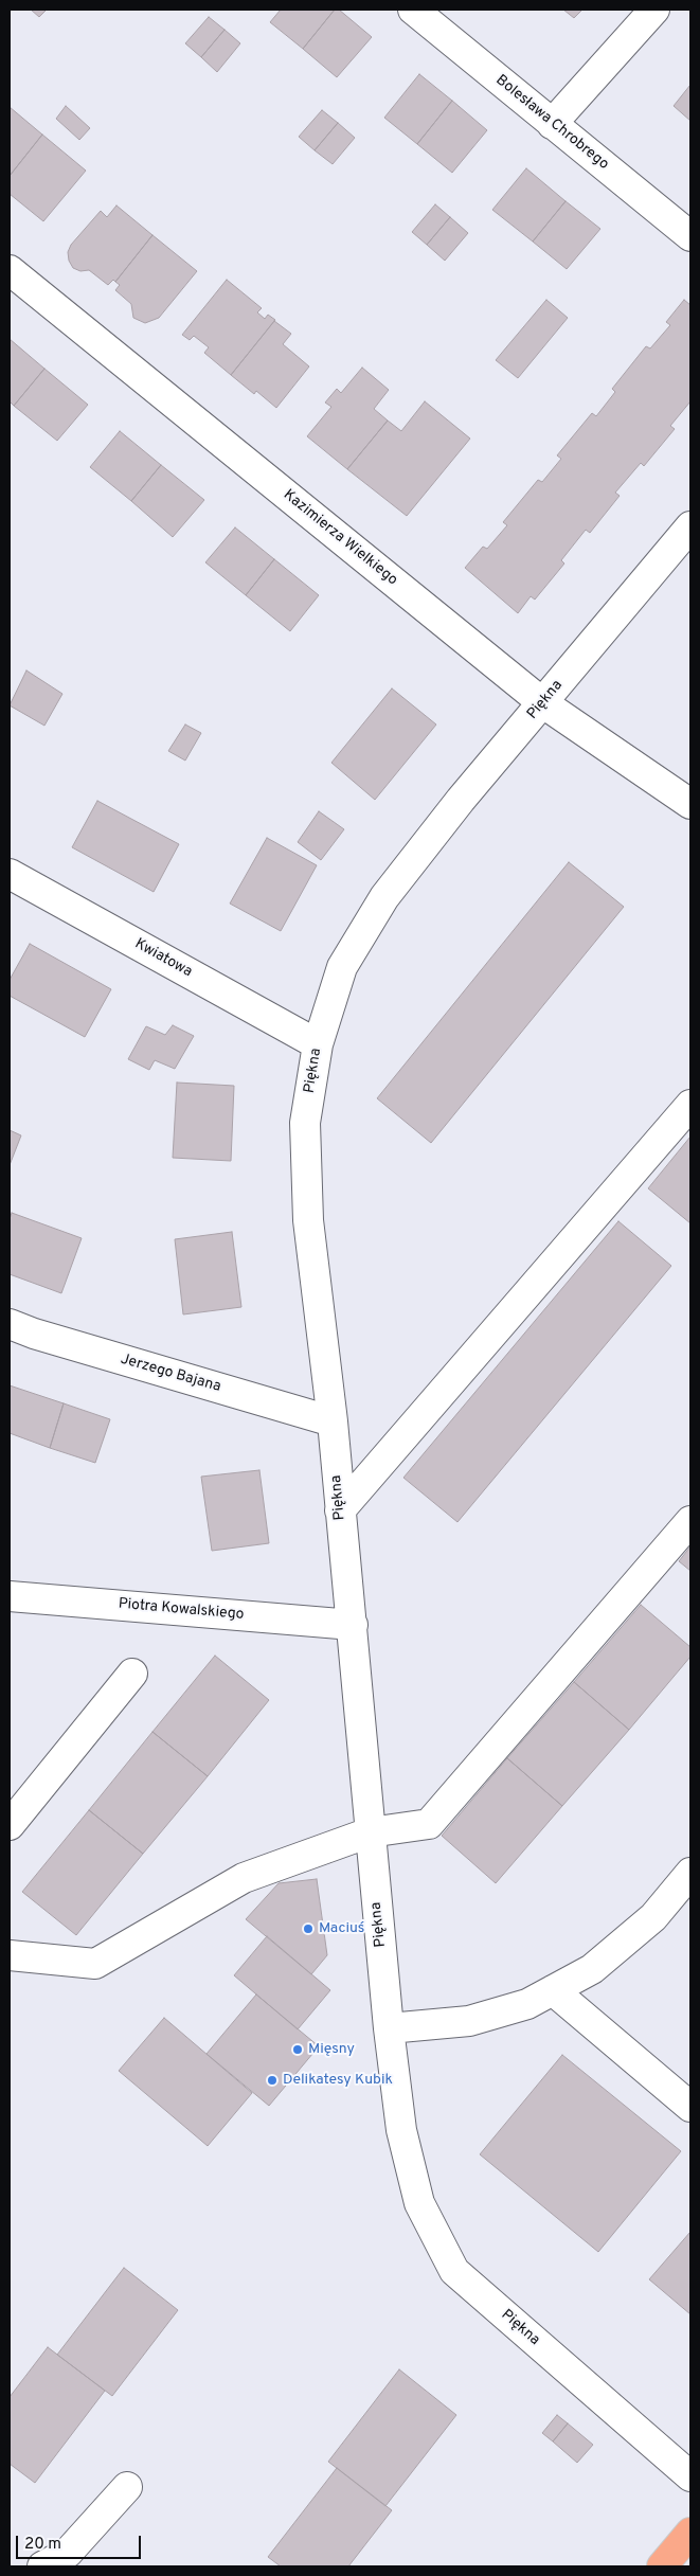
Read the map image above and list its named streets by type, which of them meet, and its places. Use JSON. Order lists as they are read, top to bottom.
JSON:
{
  "streets": {
    "street": [
      "Bolesława Chrobrego",
      "Kazimierza Wielkiego",
      "Piękna",
      "Kwiatowa",
      "Jerzego Bajana",
      "Piotra Kowalskiego"
    ]
  },
  "crossings": [
    ["Kazimierza Wielkiego", "Piękna"],
    ["Piękna", "Kwiatowa"],
    ["Piękna", "Jerzego Bajana"],
    ["Piękna", "Piotra Kowalskiego"]
  ],
  "places": ["Maciuś", "Mięsny", "Delikatesy Kubik"],
  "scale_bar": "20 m"
}
